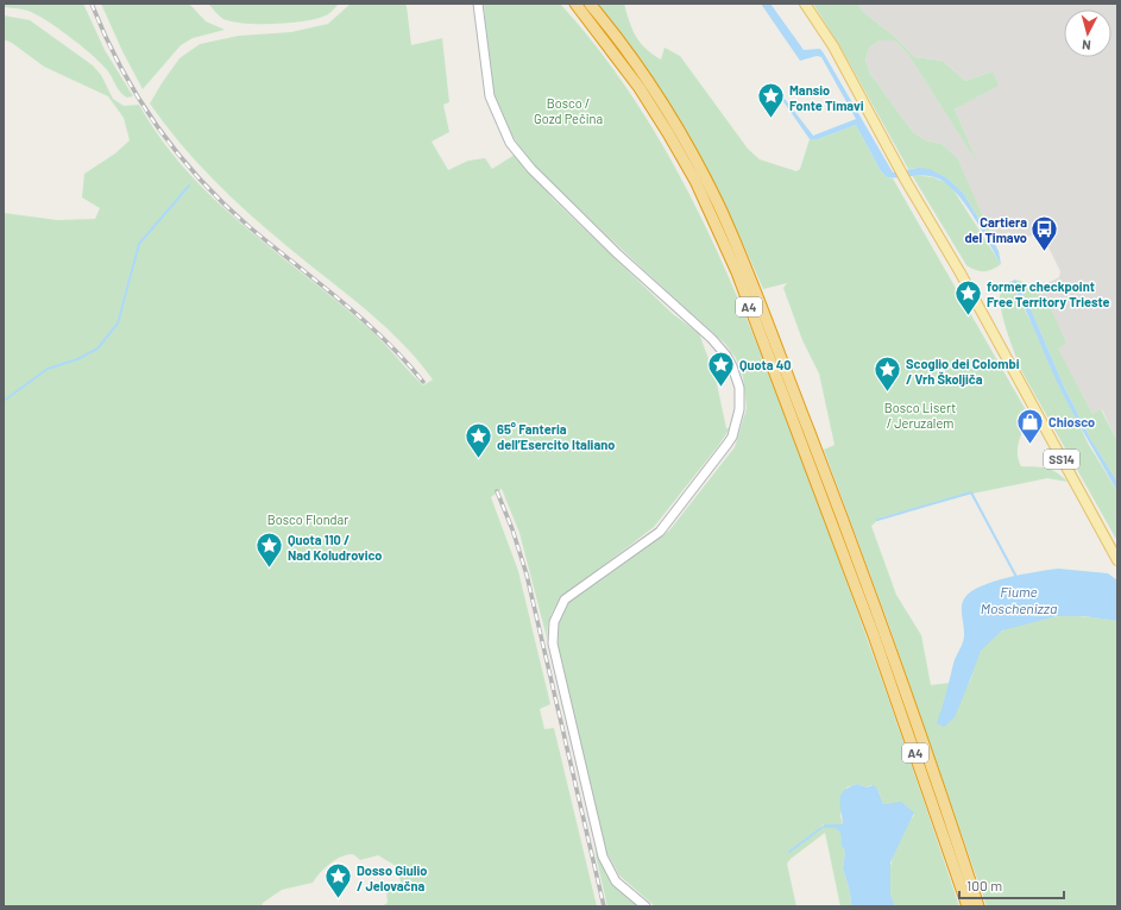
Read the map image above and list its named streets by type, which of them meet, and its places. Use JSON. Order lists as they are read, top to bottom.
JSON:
{
  "streets": {
    "highway": ["A4"],
    "main road": ["SS14"]
  },
  "water": ["Fiume Moschenizza"],
  "parks": ["Bosco / Gozd Pečina", "Bosco Lisert / Jeruzalem", "Bosco Flondar"],
  "places": {
    "place": [
      "Mansio Fonte Timavi",
      "former checkpoint Free Territory Trieste",
      "Quota 40",
      "Scoglio dei Colombi / Vrh Školjiča",
      "65° Fanteria dell’Esercito Italiano",
      "Quota 110 / Nad Koludrovico",
      "Dosso Giulio / Jelovačna"
    ],
    "bus stop": ["Cartiera del Timavo"],
    "shop": ["Chiosco"]
  },
  "scale_bar": "100 m",
  "north": "bottom"
}
